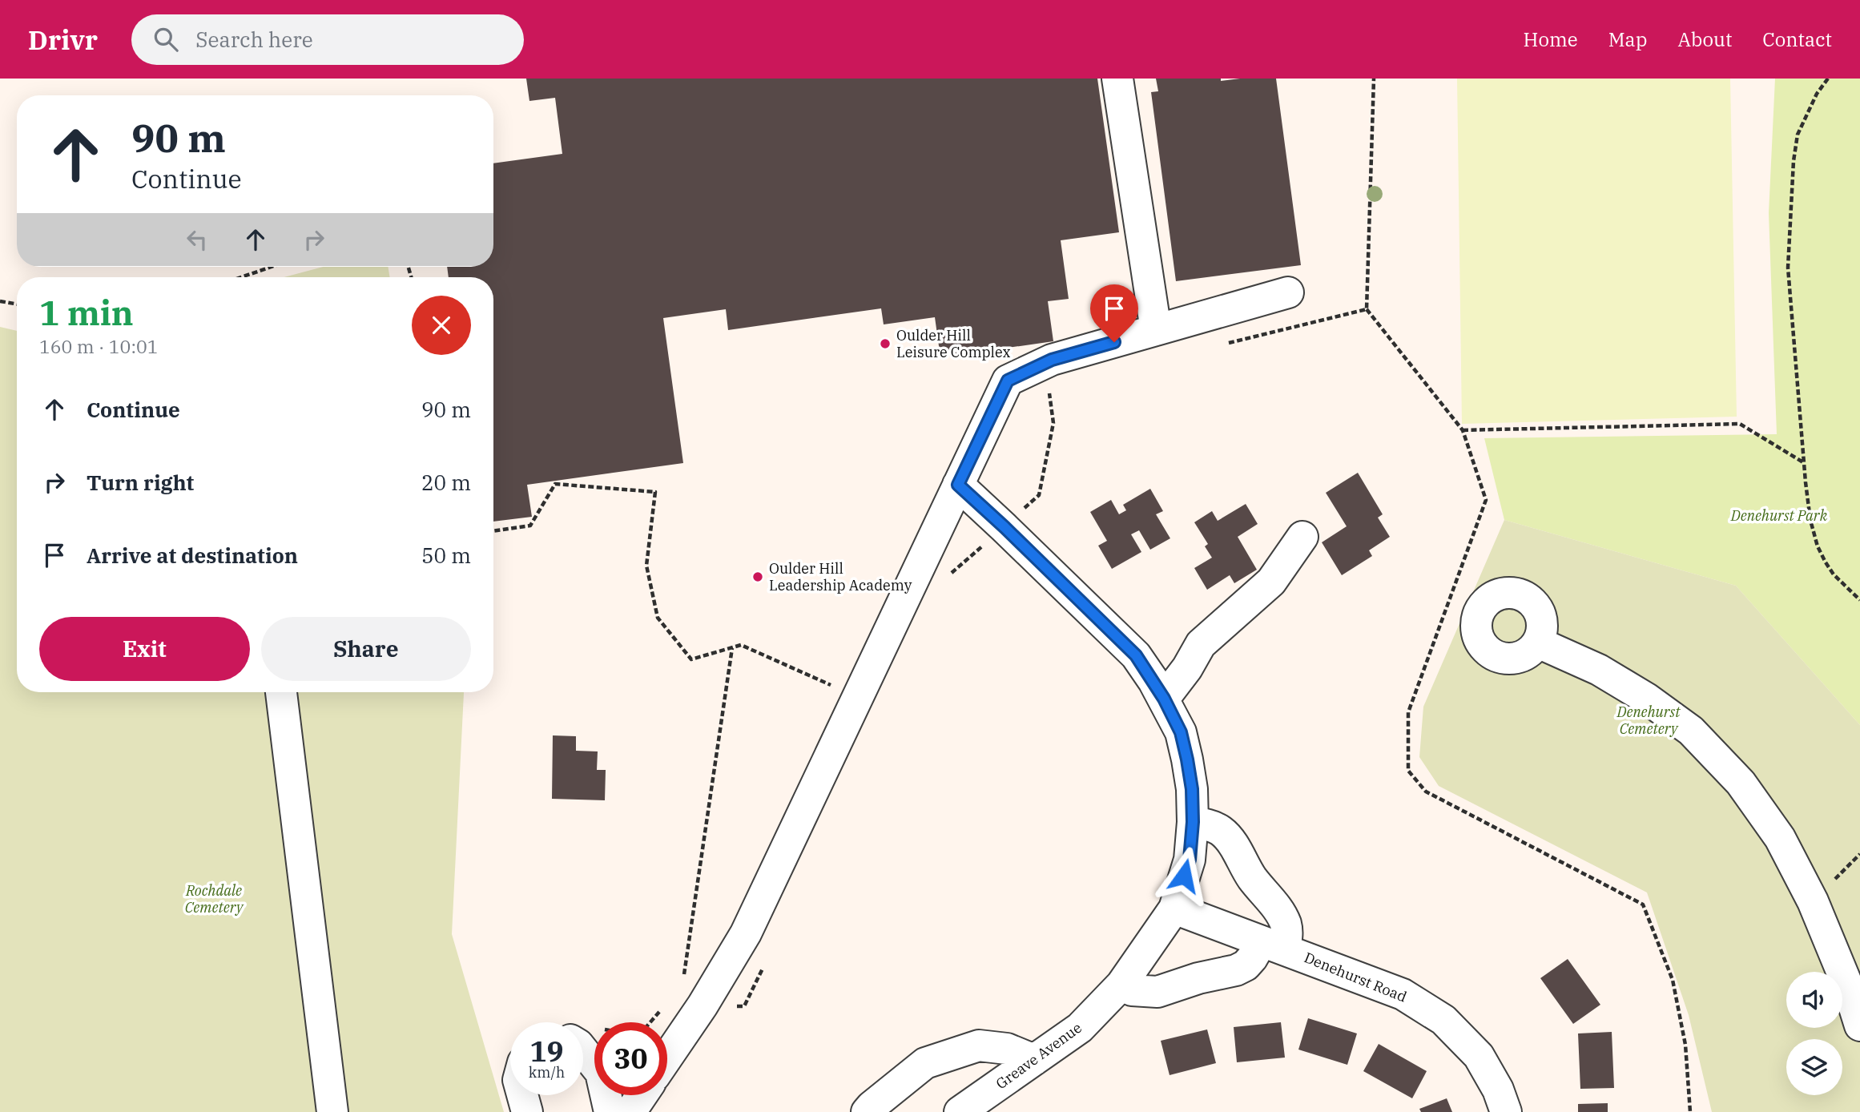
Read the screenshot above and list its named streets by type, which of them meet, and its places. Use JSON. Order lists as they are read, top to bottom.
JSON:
{
  "streets": {
    "street": ["Denehurst Road", "Greave Avenue"]
  },
  "crossings": [
    ["Denehurst Road", "Greave Avenue"]
  ],
  "parks": ["Denehurst Park", "Denehurst Cemetery", "Rochdale Cemetery"],
  "places": ["Oulder Hill Leisure Complex", "Oulder Hill Leadership Academy"],
  "page": {
    "header": "Drivr",
    "search": "Search here",
    "nav": [
      "Home",
      "Map",
      "About",
      "Contact"
    ],
    "turn": ["90 m", "Continue"],
    "heading": ["1 min", "160 m · 10:01"],
    "list": [
      {
        "name": "Continue",
        "value": "90 m"
      },
      {
        "name": "Turn right",
        "value": "20 m"
      },
      {
        "name": "Arrive at destination",
        "value": "50 m"
      }
    ],
    "buttons": ["Exit", "Share"],
    "speed": "19 km/h",
    "limit": "30"
  }
}
